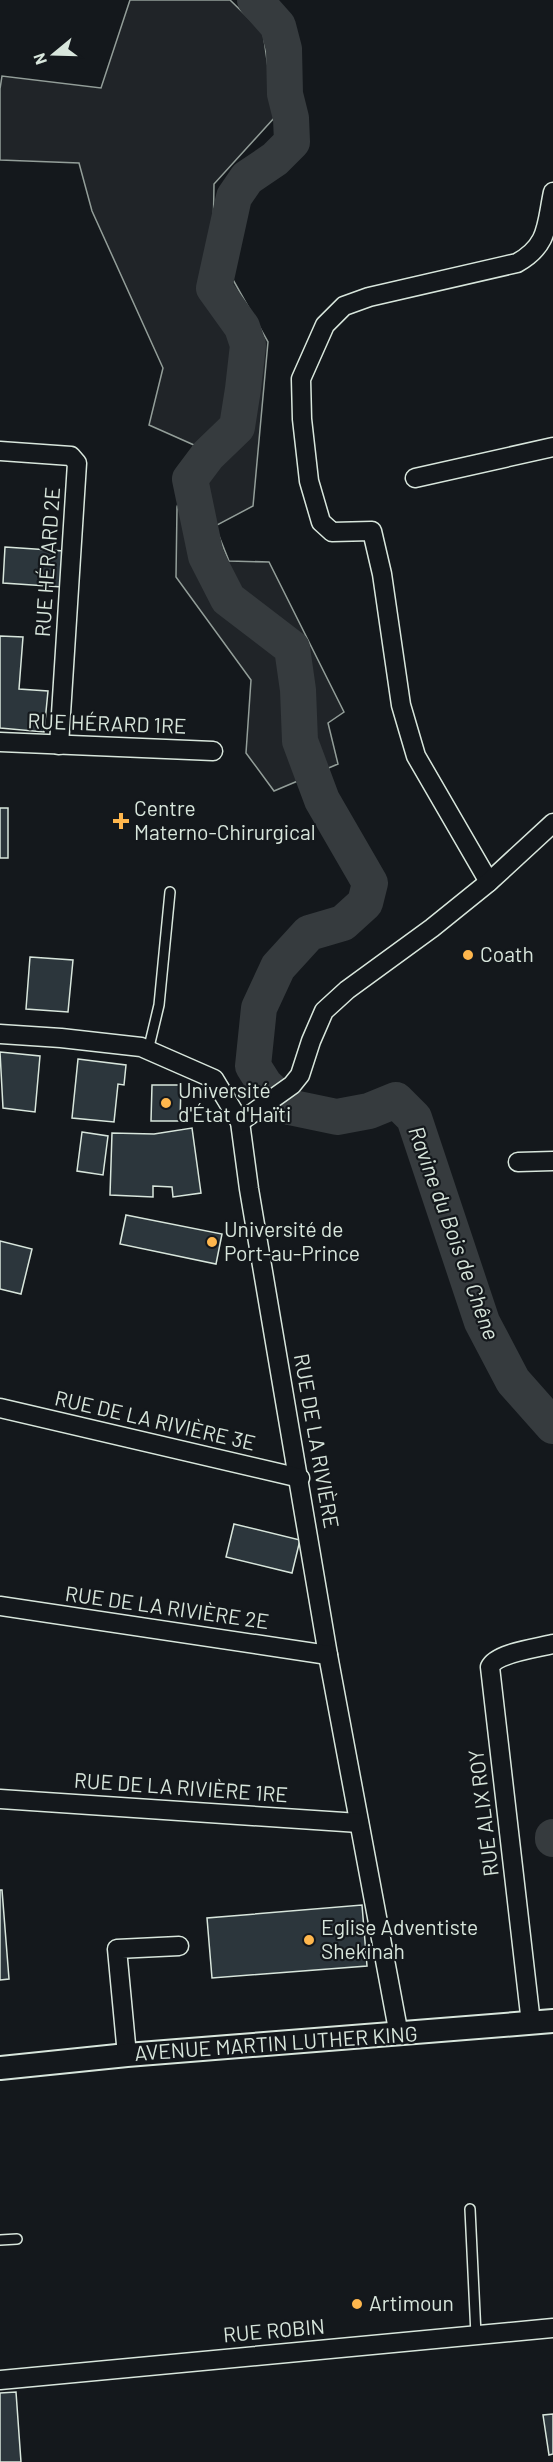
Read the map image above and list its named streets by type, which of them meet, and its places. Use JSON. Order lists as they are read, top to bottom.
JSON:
{
  "streets": {
    "street": [
      "RUE HÉRARD 2E",
      "RUE HÉRARD 1RE",
      "RUE DE LA RIVIÈRE 3E",
      "RUE DE LA RIVIÈRE",
      "RUE DE LA RIVIÈRE 2E",
      "RUE DE LA RIVIÈRE 1RE",
      "RUE ALIX ROY",
      "AVENUE MARTIN LUTHER KING",
      "RUE ROBIN"
    ]
  },
  "crossings": [
    ["RUE HÉRARD 2E", "RUE HÉRARD 1RE"],
    ["RUE DE LA RIVIÈRE 3E", "RUE DE LA RIVIÈRE"],
    ["RUE DE LA RIVIÈRE", "RUE DE LA RIVIÈRE 2E"],
    ["RUE DE LA RIVIÈRE", "RUE DE LA RIVIÈRE 1RE"],
    ["RUE DE LA RIVIÈRE", "AVENUE MARTIN LUTHER KING"],
    ["RUE ALIX ROY", "AVENUE MARTIN LUTHER KING"]
  ],
  "water": ["Ravine du Bois de Chêne"],
  "places": {
    "health": ["Centre Materno-Chirurgical"],
    "other": [
      "Coath",
      "Université d'État d'Haïti",
      "Université de Port-au-Prince",
      "Eglise Adventiste Shekinah",
      "Artimoun"
    ]
  },
  "north": "left"
}
